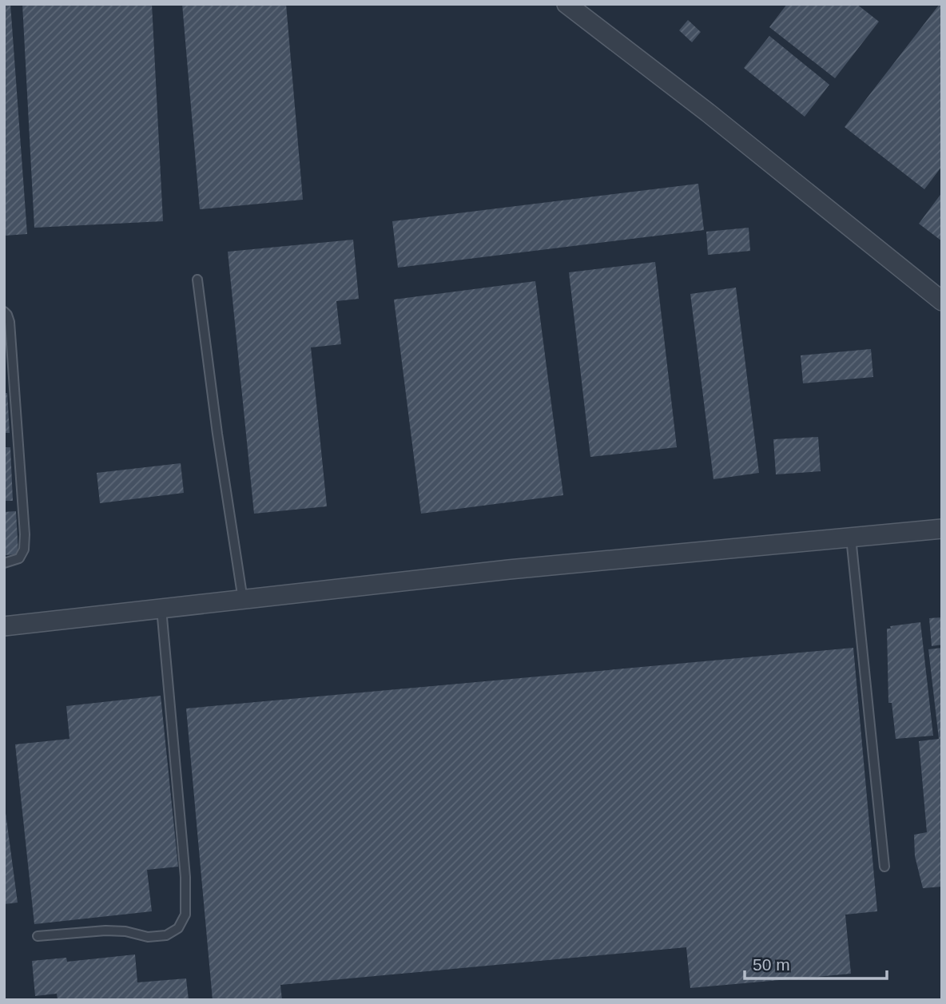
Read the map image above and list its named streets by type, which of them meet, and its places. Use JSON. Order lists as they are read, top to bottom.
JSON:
{
  "scale_bar": "50 m"
}
